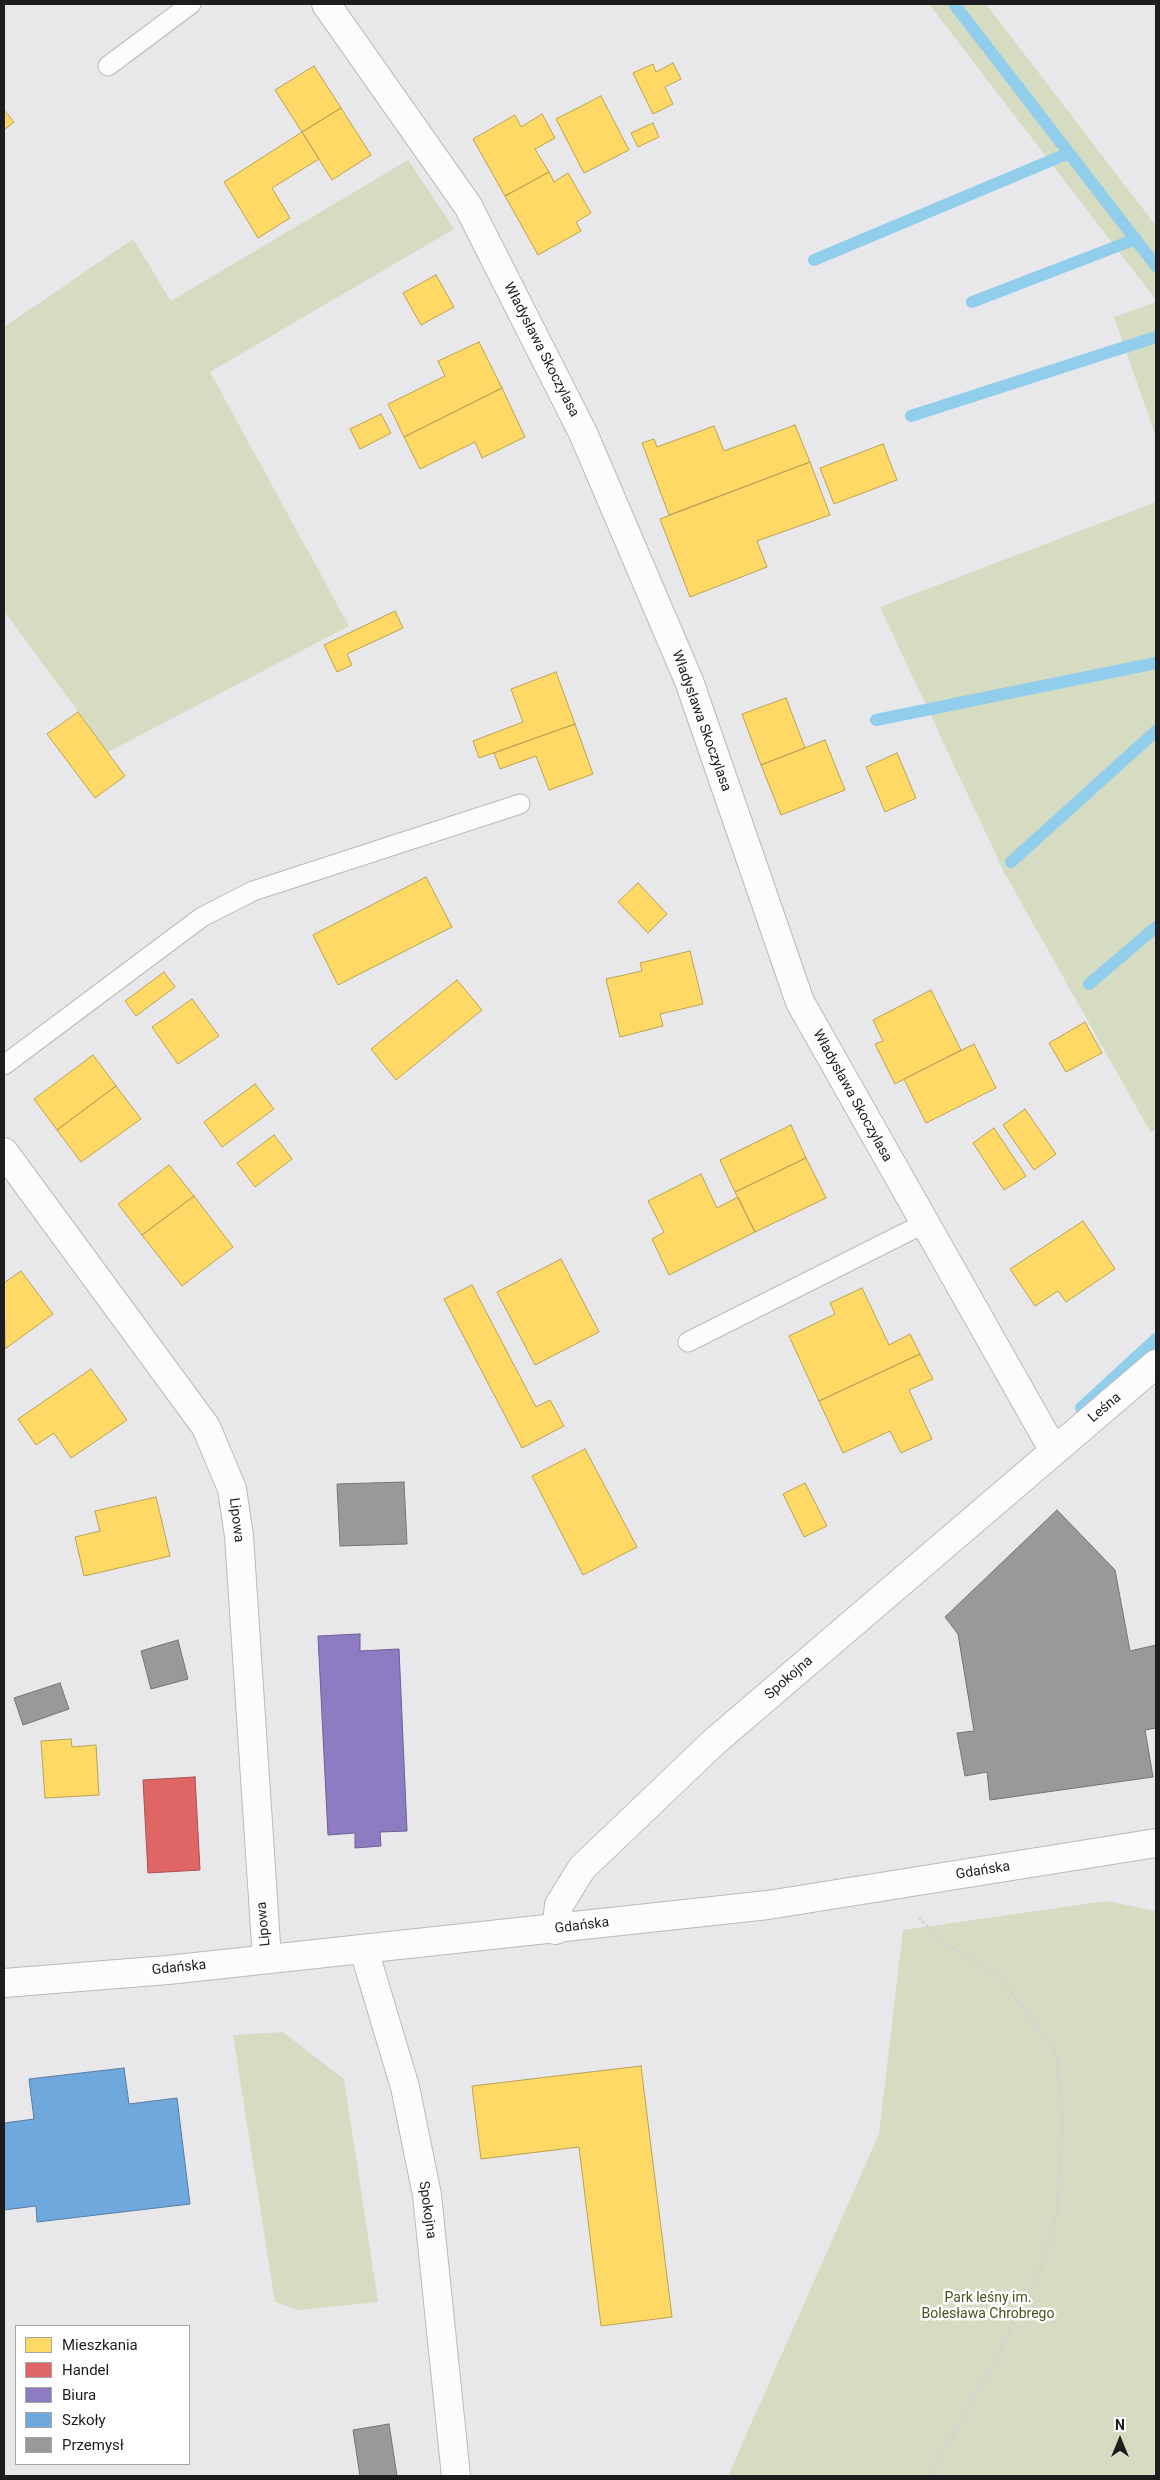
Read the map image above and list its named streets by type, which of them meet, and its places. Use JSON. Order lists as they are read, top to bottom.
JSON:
{
  "streets": {
    "street": [
      "Władysława Skoczylasa",
      "Leśna",
      "Lipowa",
      "Spokojna",
      "Gdańska"
    ]
  },
  "crossings": [
    ["Władysława Skoczylasa", "Leśna"],
    ["Władysława Skoczylasa", "Spokojna"],
    ["Leśna", "Spokojna"],
    ["Lipowa", "Gdańska"],
    ["Spokojna", "Gdańska"]
  ],
  "parks": ["Park leśny im. Bolesława Chrobrego"],
  "legend": [
    "Mieszkania",
    "Handel",
    "Biura",
    "Szkoły",
    "Przemysł"
  ],
  "north": "top"
}
